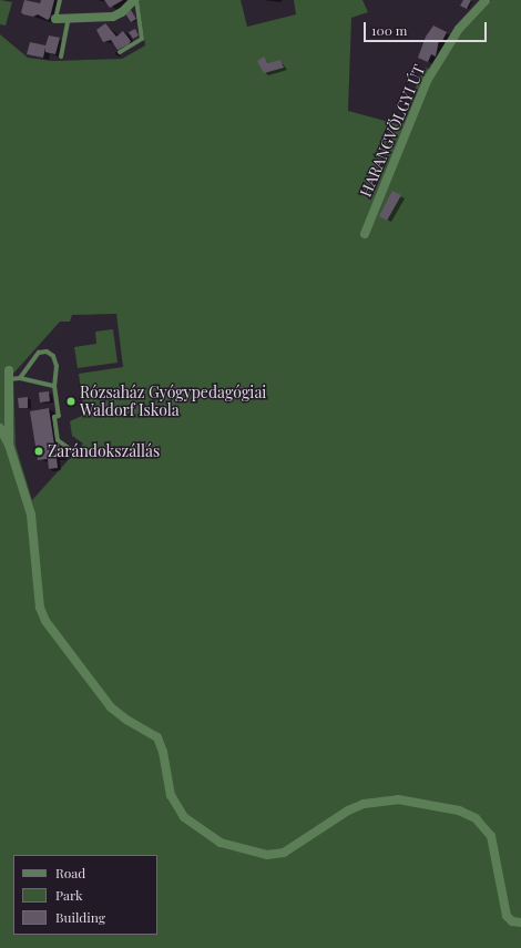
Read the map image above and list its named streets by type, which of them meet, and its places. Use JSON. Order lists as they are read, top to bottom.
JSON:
{
  "streets": {
    "street": ["HARANGVÖLGYI ÚT"]
  },
  "places": ["Rózsaház Gyógypedagógiai Waldorf Iskola", "Zarándokszállás"],
  "legend": ["Road", "Park", "Building"],
  "scale_bar": "100 m"
}
